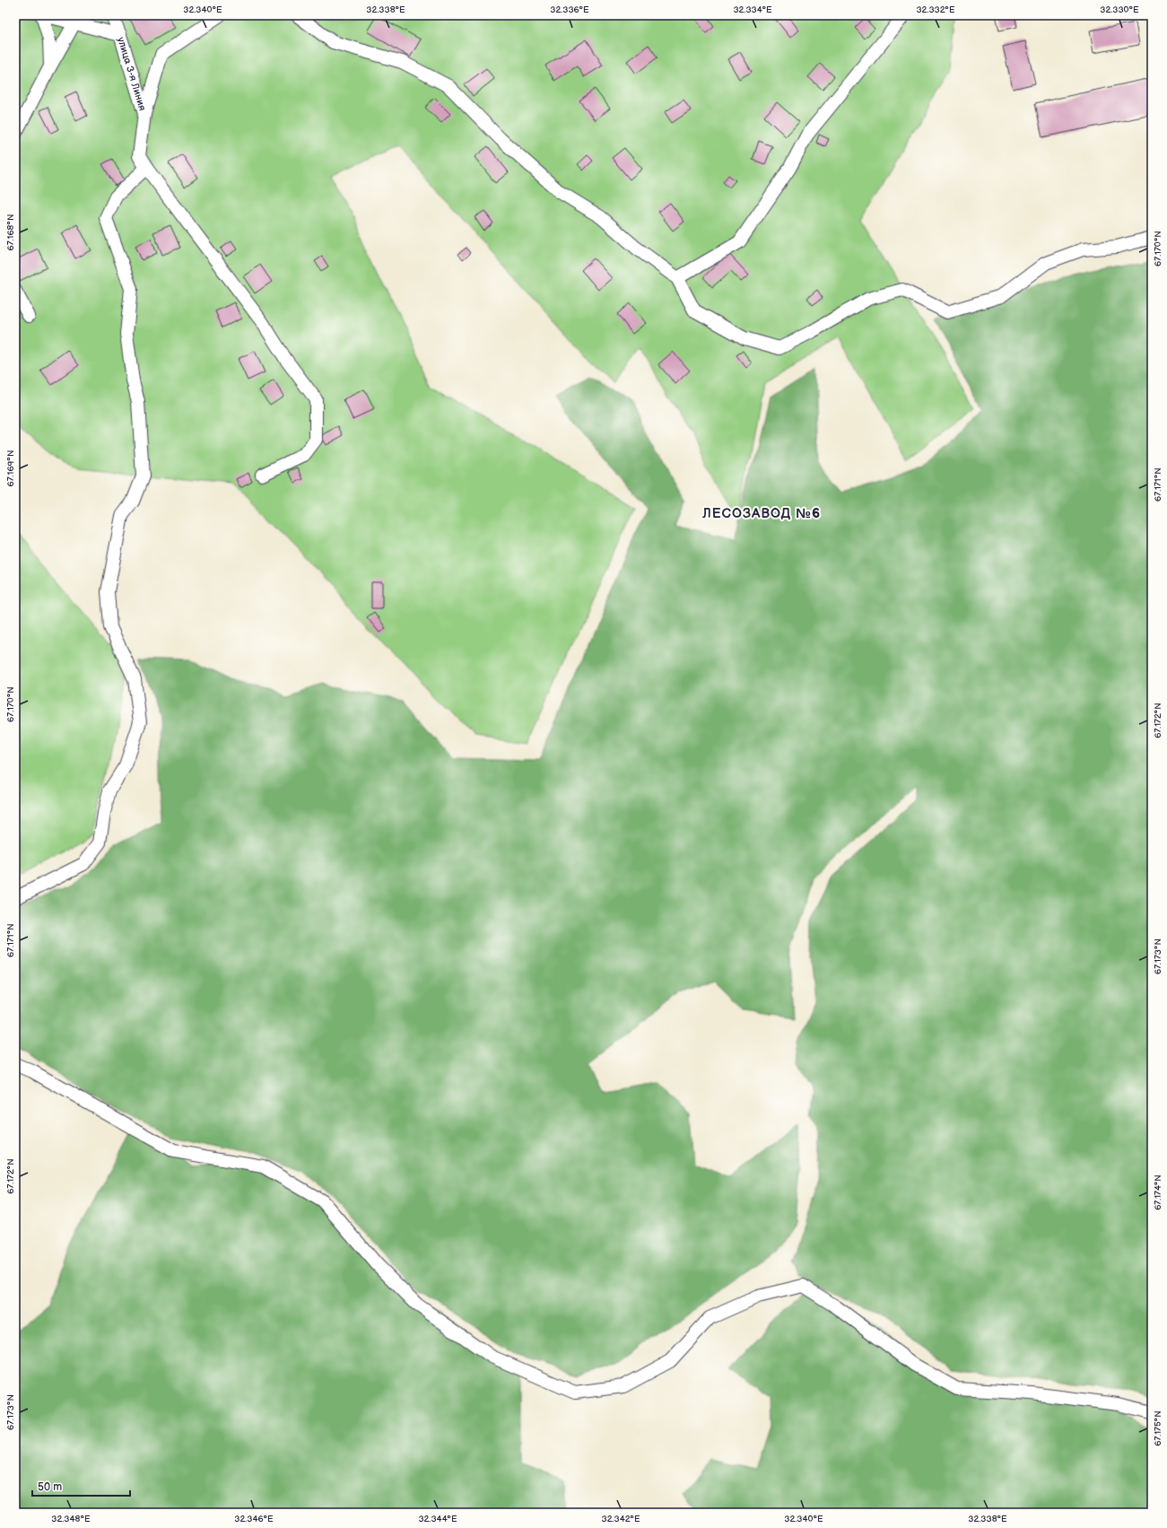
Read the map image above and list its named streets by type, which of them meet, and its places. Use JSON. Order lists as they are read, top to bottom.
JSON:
{
  "streets": {
    "street": ["улица 3-я Линия"]
  },
  "districts": ["ЛЕСОЗАВОД №6"],
  "scale_bar": "50 m",
  "coordinates": [
    "32.340°E",
    "32.338°E",
    "32.336°E",
    "32.334°E",
    "32.332°E",
    "32.330°E",
    "67.168°N",
    "67.170°N",
    "67.169°N",
    "67.171°N",
    "67.172°N",
    "67.173°N",
    "67.174°N",
    "67.175°N",
    "32.348°E",
    "32.346°E",
    "32.344°E",
    "32.342°E"
  ]
}
